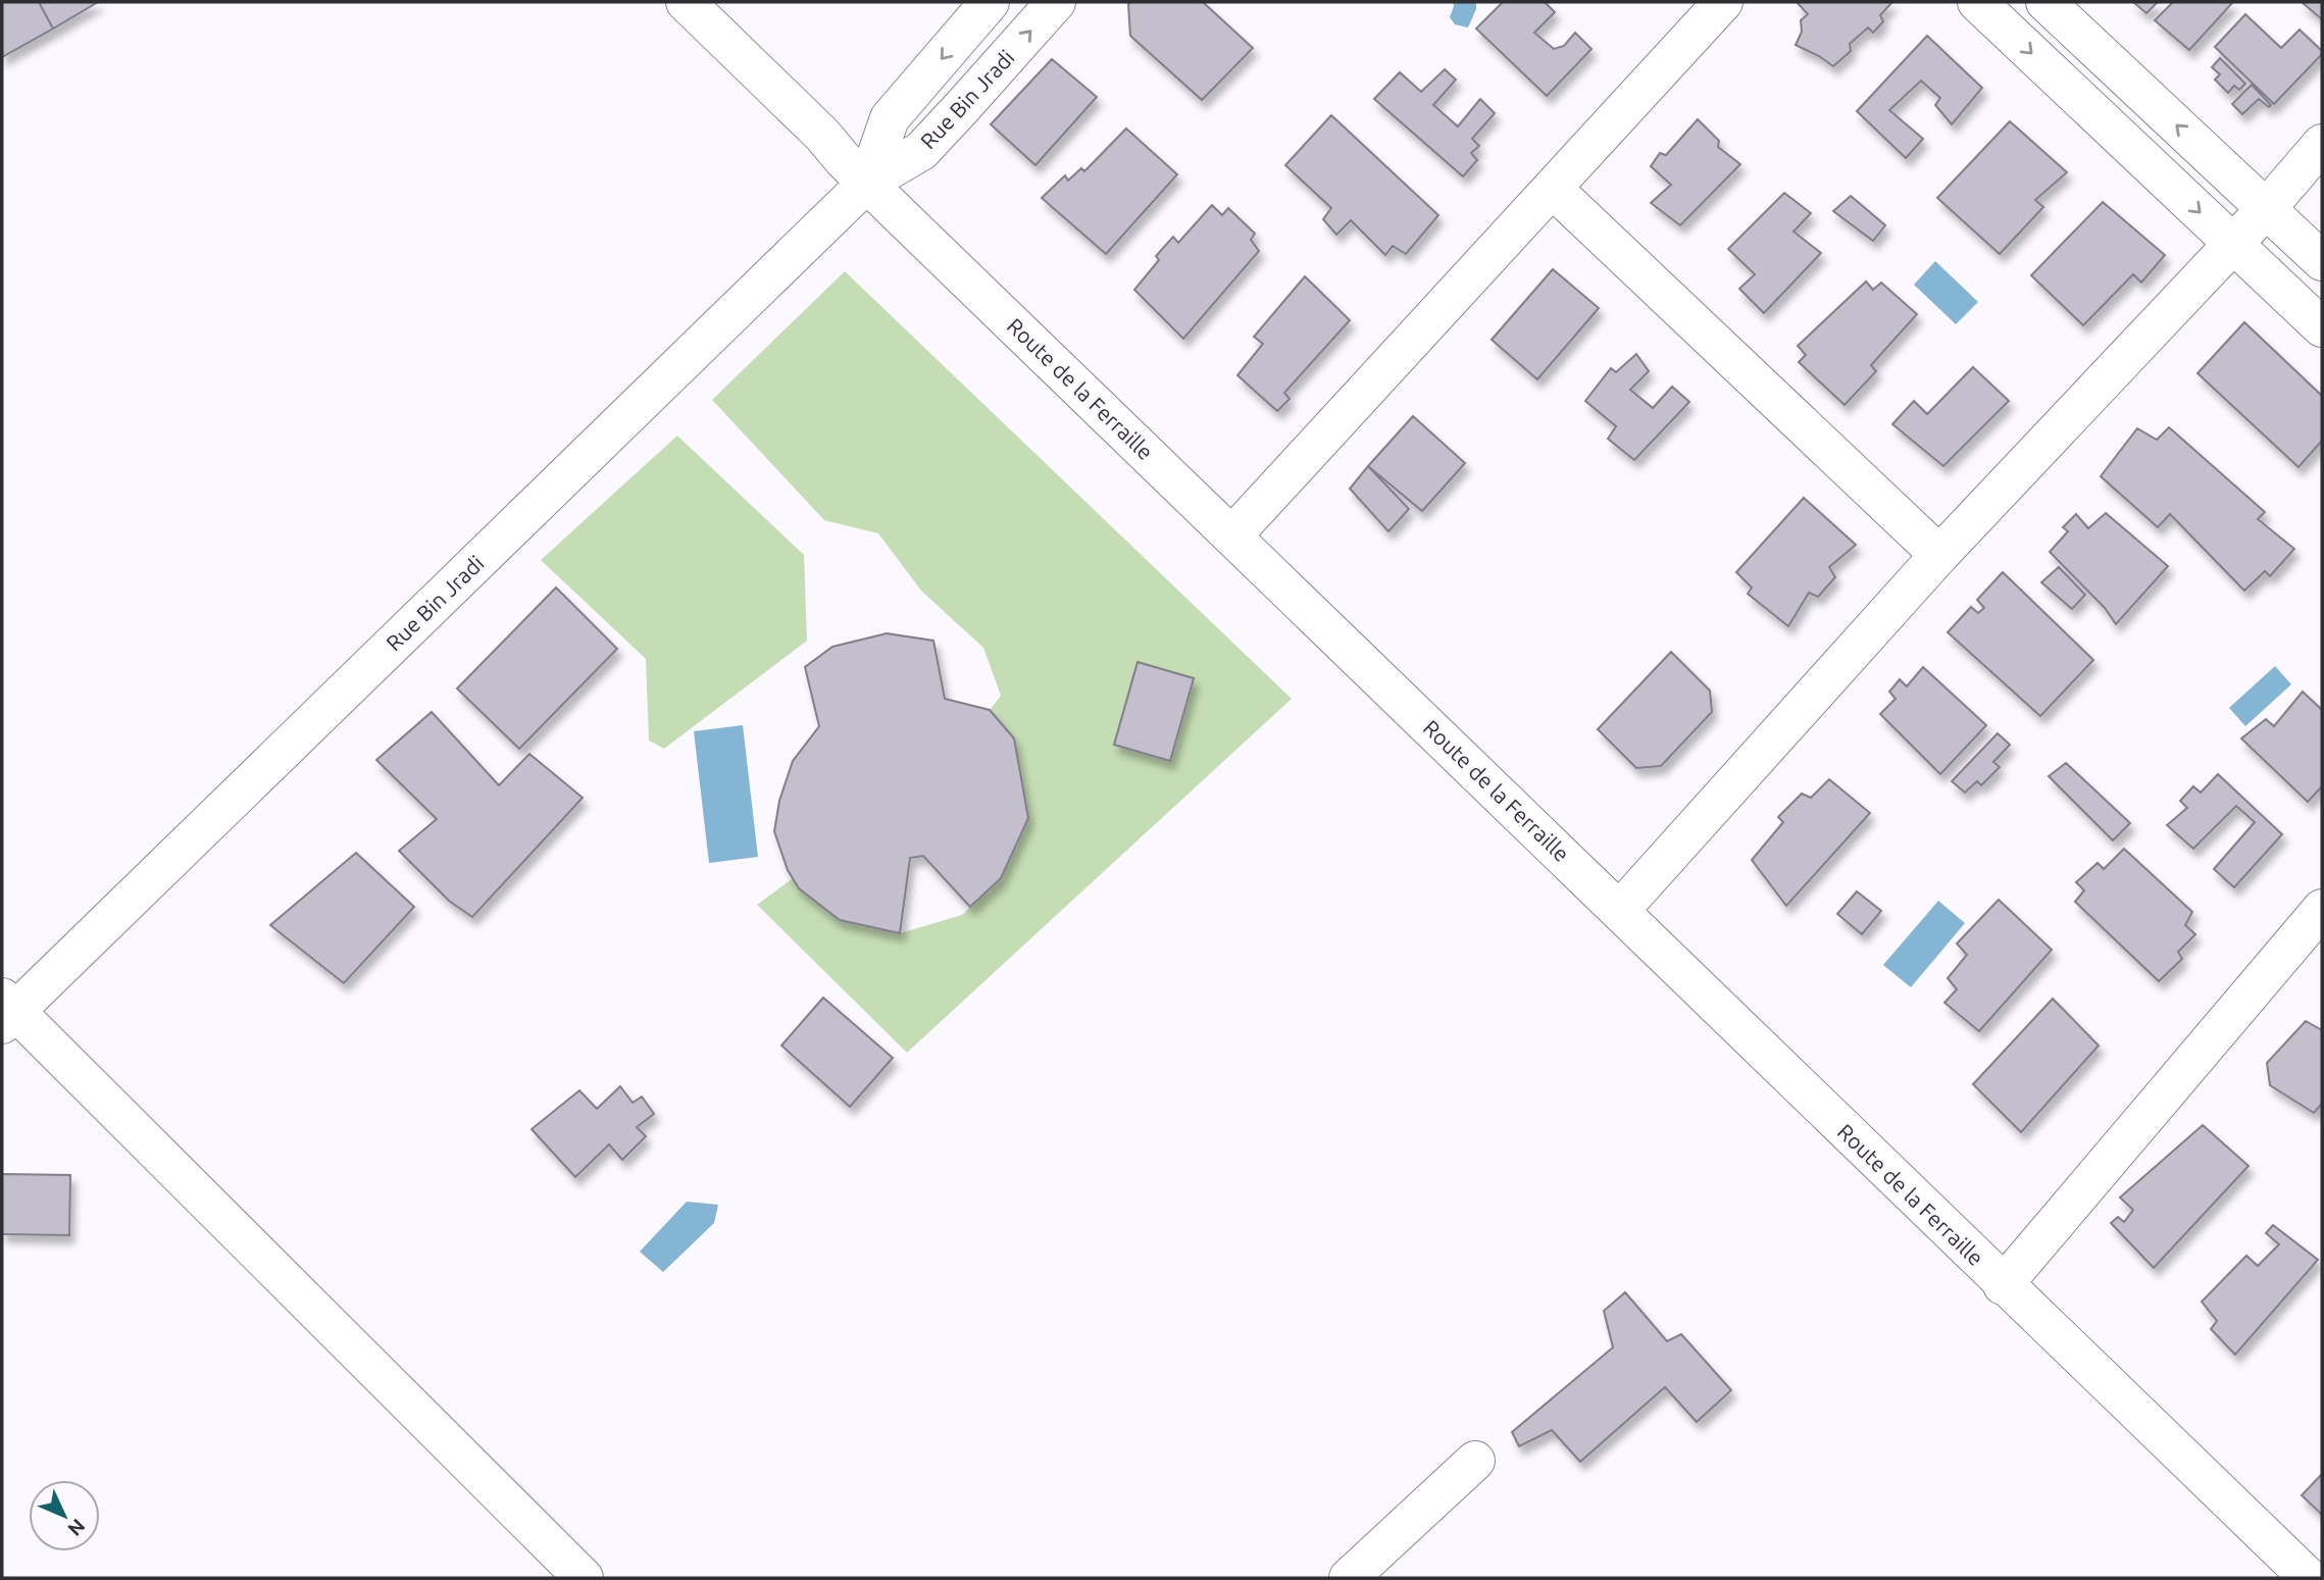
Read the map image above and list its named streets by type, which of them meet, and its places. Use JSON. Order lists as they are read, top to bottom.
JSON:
{
  "streets": {
    "street": ["Rue Bin Jradi", "Route de la Ferraille"]
  },
  "crossings": [
    ["Rue Bin Jradi", "Route de la Ferraille"]
  ],
  "north": "bottom right"
}
